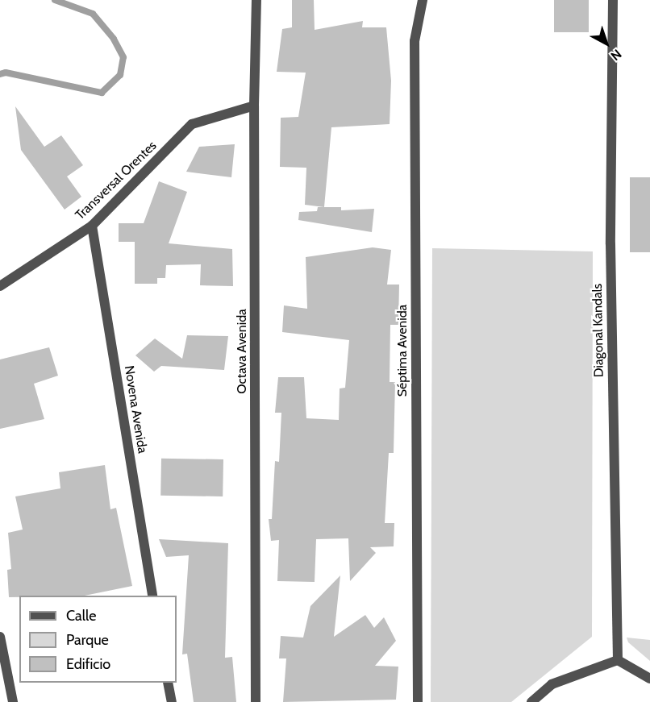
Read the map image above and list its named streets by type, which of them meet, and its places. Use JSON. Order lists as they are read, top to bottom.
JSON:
{
  "streets": {
    "street": [
      "Transversal Orentes",
      "Diagonal Kandals",
      "Séptima Avenida",
      "Octava Avenida",
      "Novena Avenida"
    ]
  },
  "crossings": [
    ["Transversal Orentes", "Octava Avenida"],
    ["Transversal Orentes", "Novena Avenida"]
  ],
  "legend": ["Calle", "Parque", "Edificio"],
  "north": "bottom right"
}
